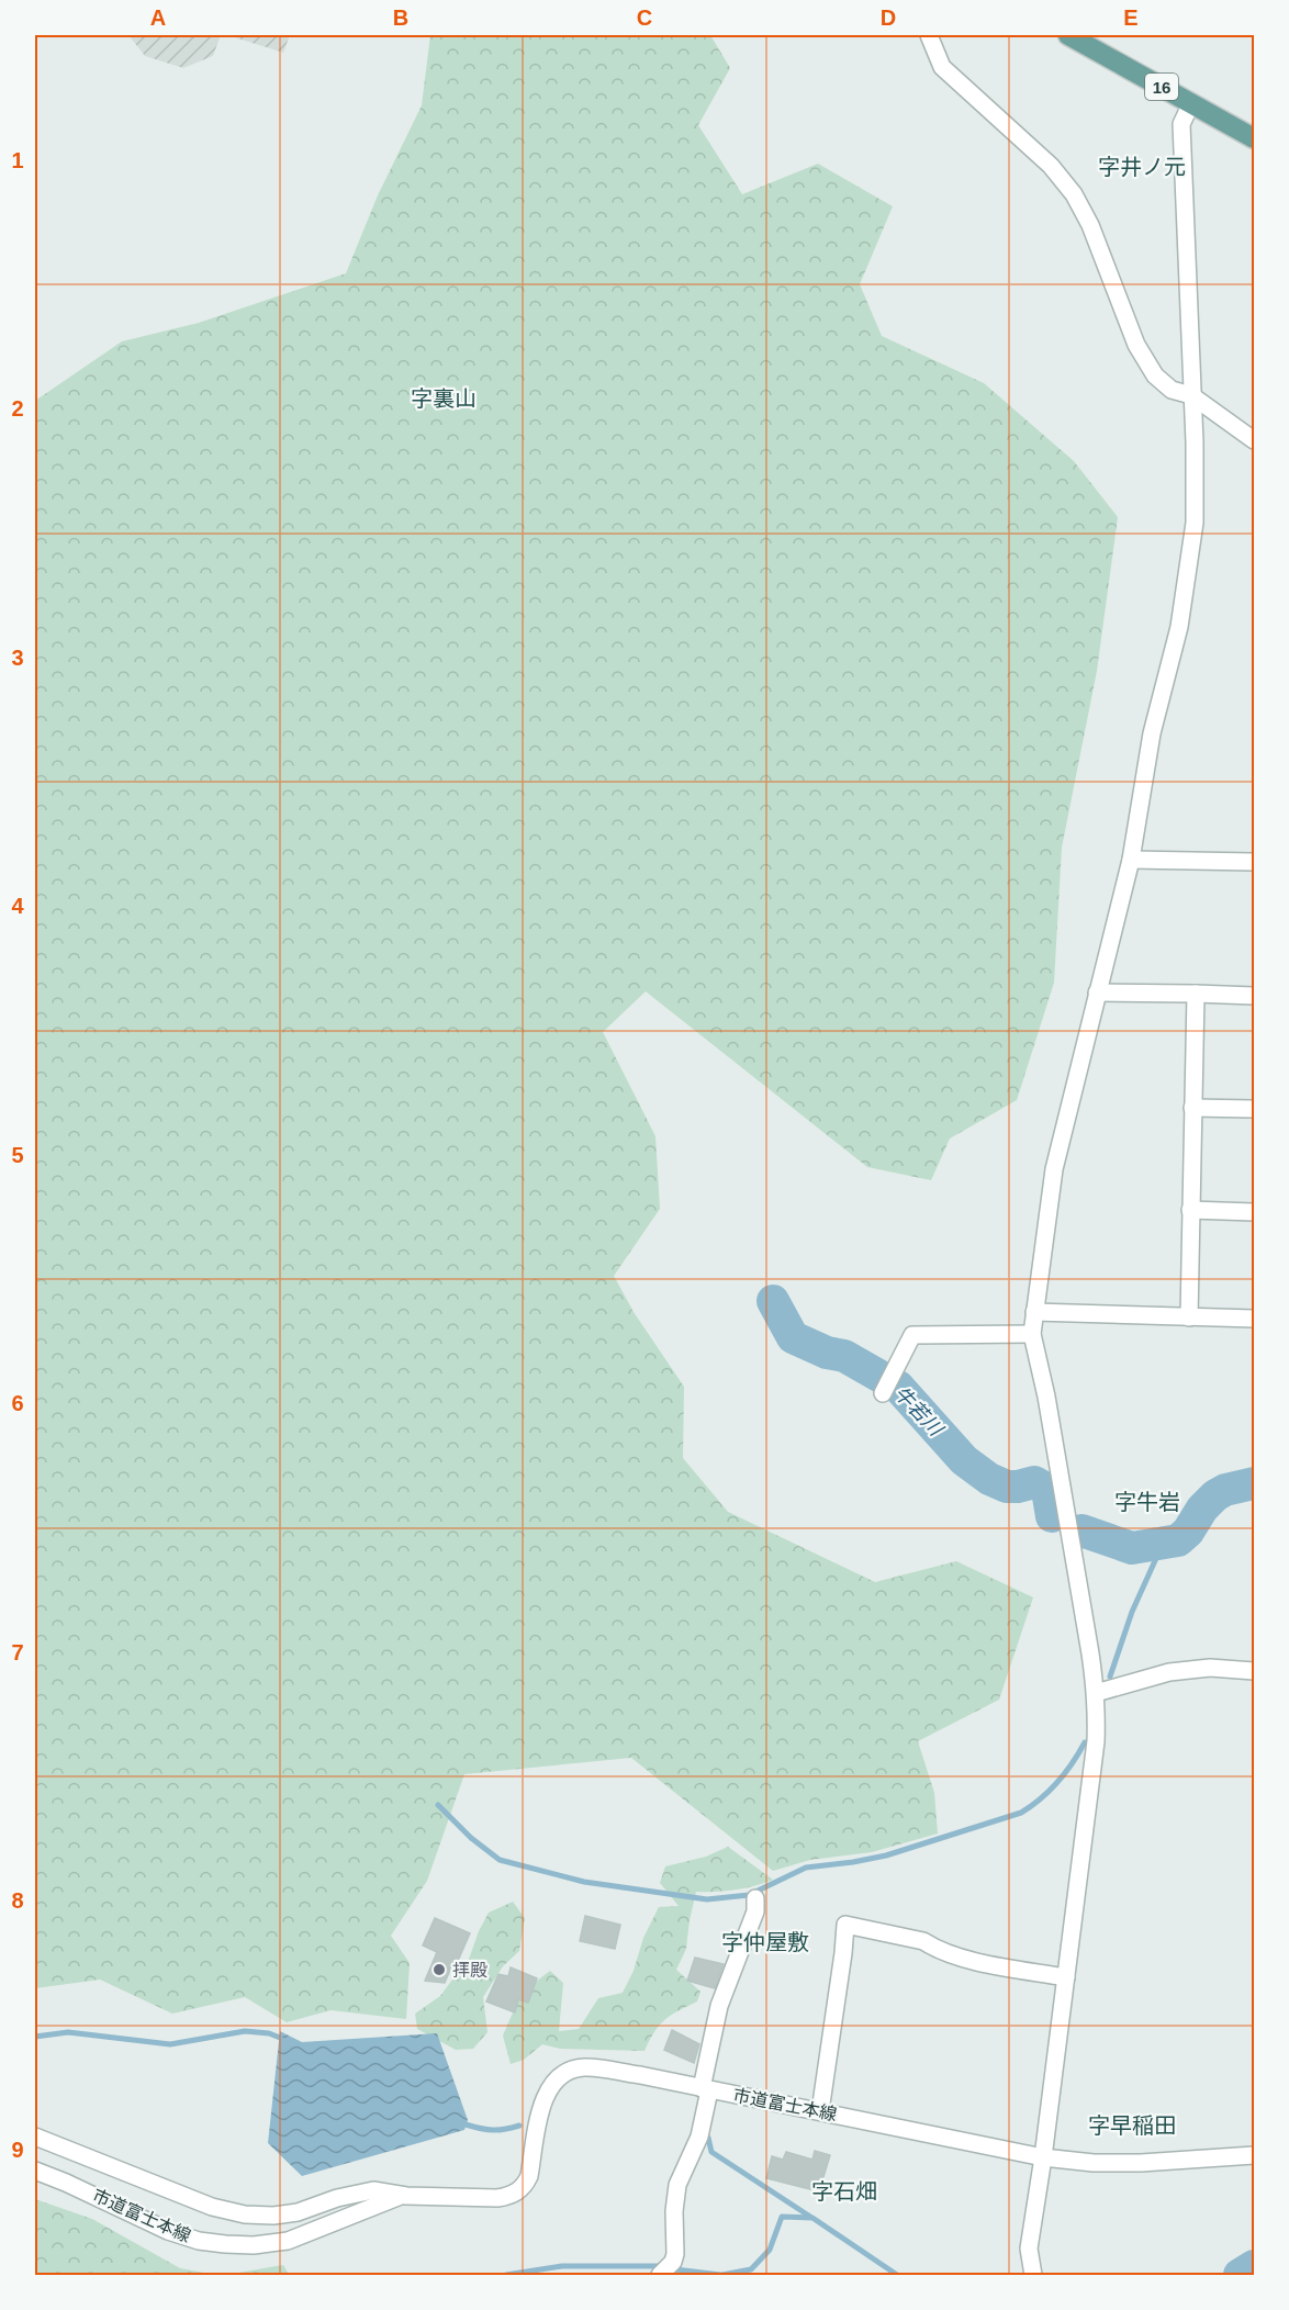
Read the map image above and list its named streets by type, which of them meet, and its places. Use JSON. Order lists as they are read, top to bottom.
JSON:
{
  "streets": {
    "main road": ["16"],
    "street": ["市道富士本線"]
  },
  "districts": [
    "字井ノ元",
    "字裏山",
    "字牛岩",
    "字仲屋敷",
    "字早稲田",
    "字石畑"
  ],
  "water": ["牛若川"],
  "places": ["拝殿"],
  "grid": {
    "columns": [
      "A",
      "B",
      "C",
      "D",
      "E"
    ],
    "rows": [
      "1",
      "2",
      "3",
      "4",
      "5",
      "6",
      "7",
      "8",
      "9"
    ]
  }
}
